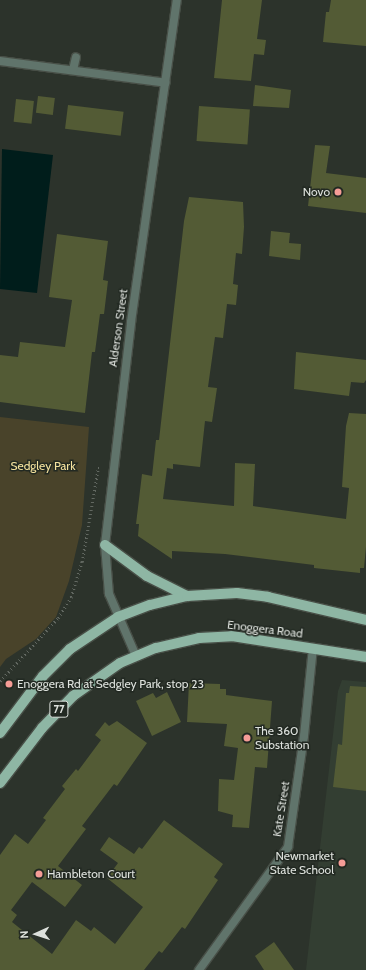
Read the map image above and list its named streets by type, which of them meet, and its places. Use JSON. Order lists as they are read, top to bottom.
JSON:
{
  "streets": {
    "main road": ["Enoggera Road", "77"],
    "street": ["Alderson Street", "Kate Street"]
  },
  "crossings": [
    ["Alderson Street", "Enoggera Road"],
    ["Enoggera Road", "Kate Street"]
  ],
  "parks": ["Sedgley Park"],
  "places": [
    "Novo",
    "Enoggera Rd at Sedgley Park, stop 23",
    "The 360 Substation",
    "Newmarket State School",
    "Hambleton Court"
  ],
  "north": "left"
}
